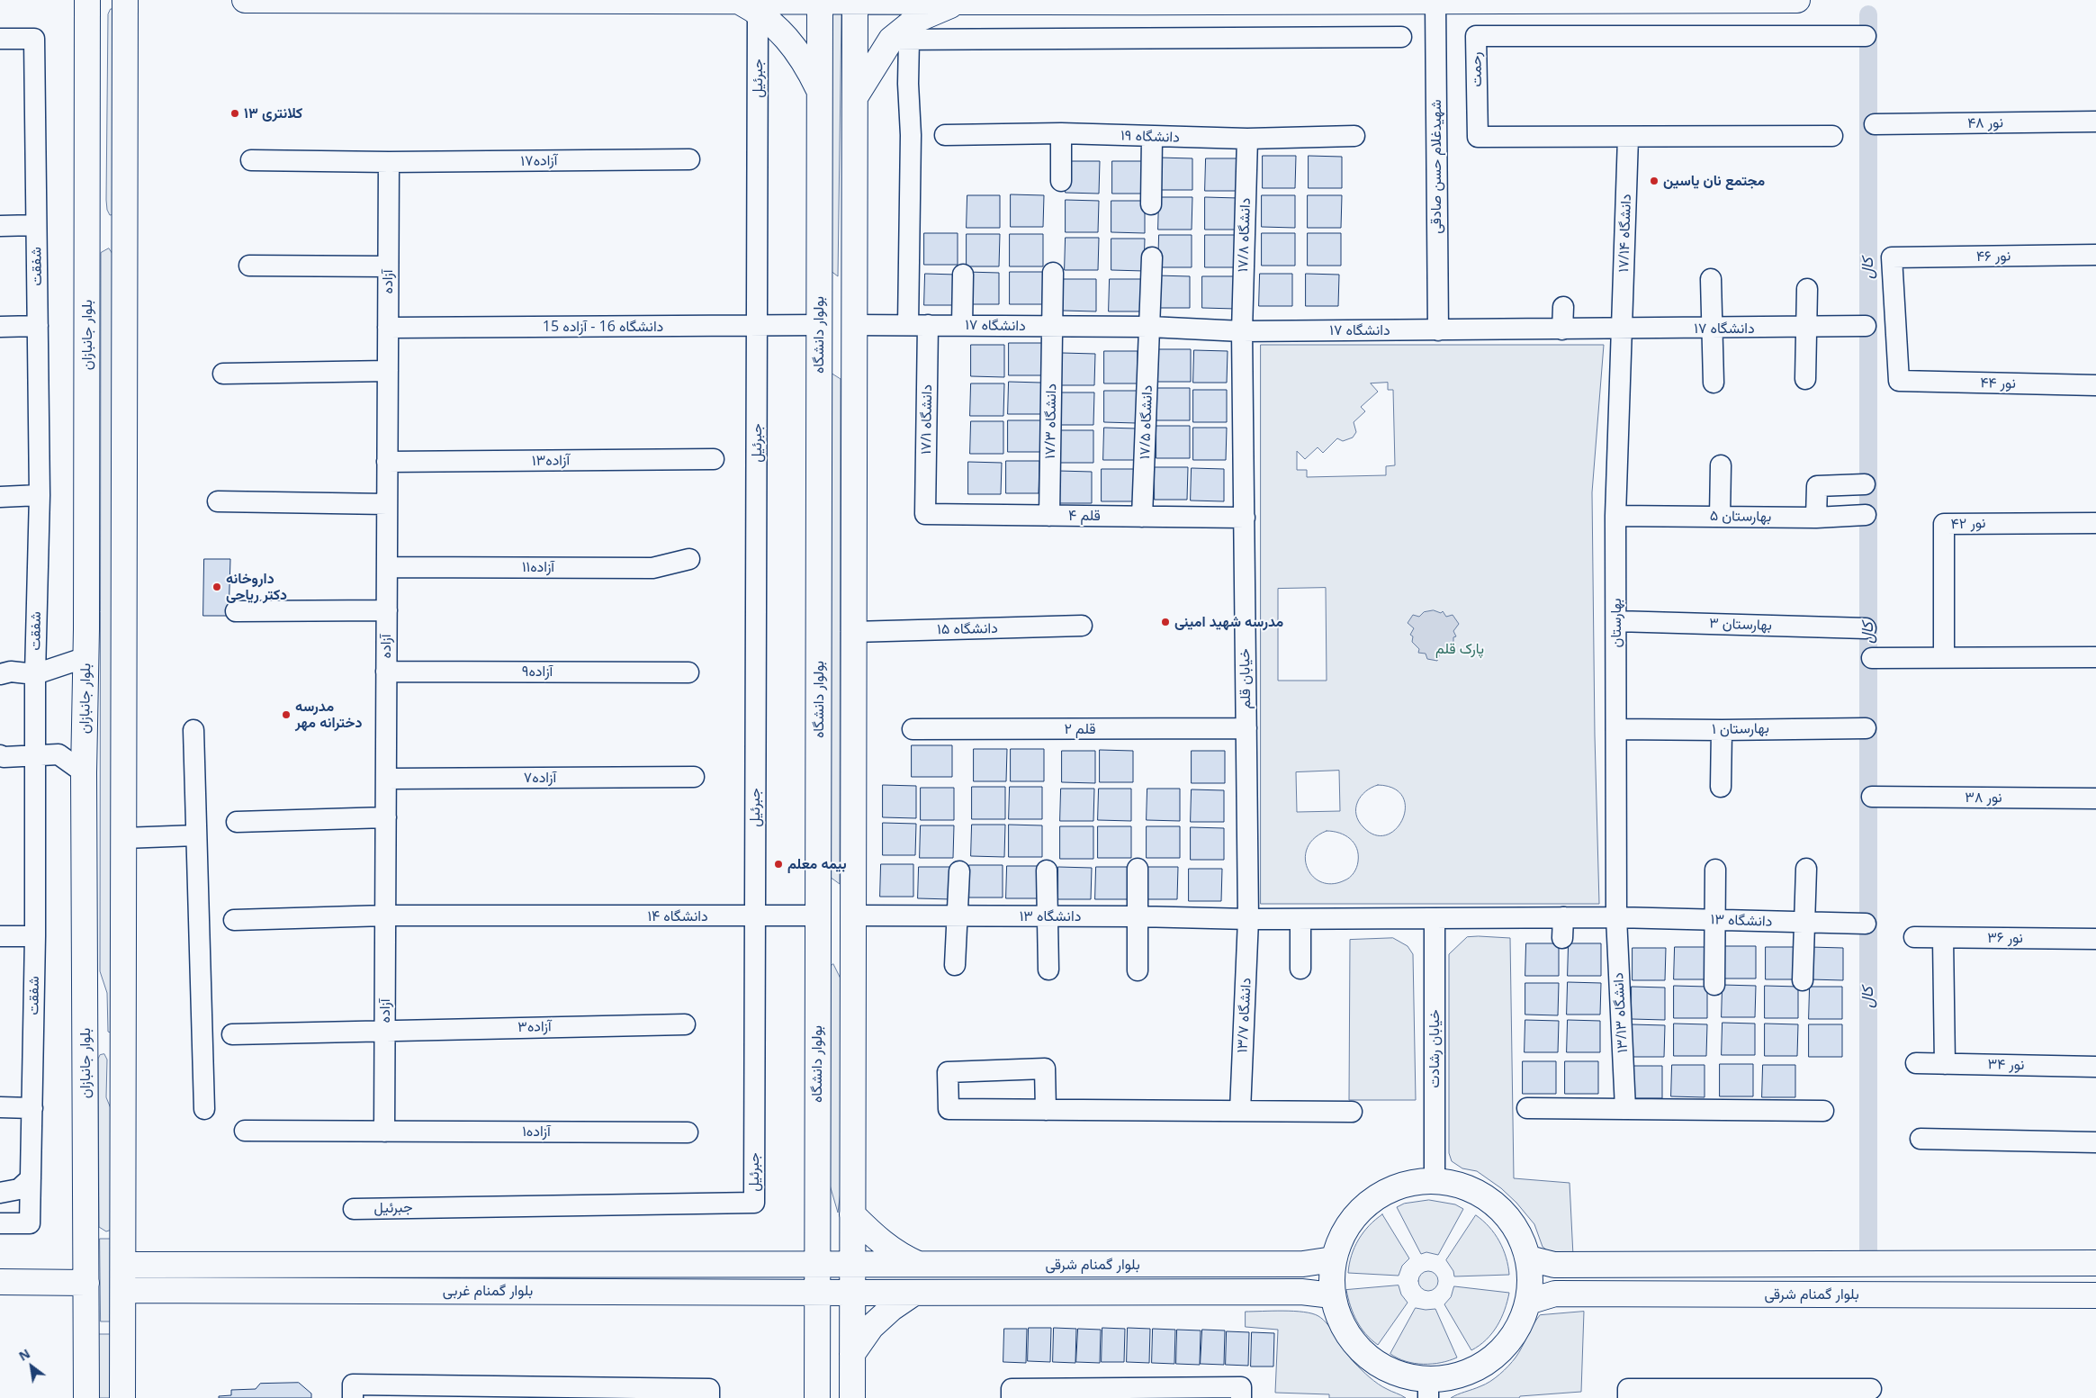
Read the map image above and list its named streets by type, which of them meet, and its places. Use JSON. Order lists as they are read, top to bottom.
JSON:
{
  "streets": {
    "main road": [
      "بلوار جانبازان",
      "بولوار دانشگاه",
      "بلوار گمنام شرقی",
      "بلوار گمنام غربی"
    ],
    "street": [
      "رحمت",
      "جبرئیل",
      "نور ۴۸",
      "دانشگاه ۱۹",
      "آزاده۱۷",
      "شهیدغلام حسن صادقی",
      "دانشگاه ۱۷/۱۴",
      "دانشگاه ۱۷/۸",
      "نور ۴۶",
      "شفقت",
      "آزاده",
      "دانشگاه ۱۷",
      "دانشگاه 16 - آزاده 15",
      "نور ۴۴",
      "دانشگاه ۱۷/۱",
      "دانشگاه ۱۷/۳",
      "دانشگاه ۱۷/۵",
      "آزاده۱۳",
      "قلم ۴",
      "بهارستان ۵",
      "نور ۴۲",
      "آزاده۱۱",
      "بهارستان",
      "بهارستان ۳",
      "دانشگاه ۱۵",
      "آزاده۹",
      "خیابان قلم",
      "قلم ۲",
      "بهارستان ۱",
      "آزاده۷",
      "نور ۳۸",
      "دانشگاه ۱۴",
      "دانشگاه ۱۳",
      "نور ۳۶",
      "دانشگاه ۱۳/۱۳",
      "دانشگاه ۱۳/۷",
      "آزاده۳",
      "خیابان رشادت",
      "نور ۳۴",
      "آزاده۱"
    ]
  },
  "crossings": [
    ["رحمت", "دانشگاه ۱۷/۱۴"],
    ["جبرئیل", "دانشگاه 16 - آزاده 15"],
    ["جبرئیل", "دانشگاه ۱۴"],
    ["دانشگاه ۱۹", "دانشگاه ۱۷/۸"],
    ["آزاده۱۷", "آزاده"],
    ["شهیدغلام حسن صادقی", "دانشگاه ۱۷"],
    ["دانشگاه ۱۷/۱۴", "دانشگاه ۱۷"],
    ["دانشگاه ۱۷/۱۴", "بهارستان"],
    ["دانشگاه ۱۷/۸", "دانشگاه ۱۷"],
    ["دانشگاه ۱۷/۸", "خیابان قلم"],
    ["نور ۴۶", "نور ۴۴"],
    ["آزاده", "دانشگاه 16 - آزاده 15"],
    ["آزاده", "آزاده۱۳"],
    ["آزاده", "آزاده۱۱"],
    ["آزاده", "آزاده۹"],
    ["آزاده", "آزاده۷"],
    ["آزاده", "دانشگاه ۱۴"],
    ["آزاده", "آزاده۳"],
    ["آزاده", "آزاده۱"],
    ["دانشگاه ۱۷", "دانشگاه ۱۷/۱"],
    ["دانشگاه ۱۷", "دانشگاه ۱۷/۳"],
    ["دانشگاه ۱۷", "دانشگاه ۱۷/۵"],
    ["دانشگاه ۱۷", "بهارستان"],
    ["دانشگاه ۱۷", "خیابان قلم"],
    ["دانشگاه 16 - آزاده 15", "بولوار دانشگاه"],
    ["بولوار دانشگاه", "دانشگاه ۱۴"],
    ["بولوار دانشگاه", "بلوار گمنام غربی"],
    ["دانشگاه ۱۷/۱", "قلم ۴"],
    ["دانشگاه ۱۷/۳", "قلم ۴"],
    ["دانشگاه ۱۷/۵", "قلم ۴"],
    ["قلم ۴", "خیابان قلم"],
    ["بهارستان ۵", "بهارستان"],
    ["بهارستان", "بهارستان ۳"],
    ["بهارستان", "بهارستان ۱"],
    ["بهارستان", "دانشگاه ۱۳"],
    ["بهارستان", "دانشگاه ۱۳/۱۳"],
    ["خیابان قلم", "قلم ۲"],
    ["خیابان قلم", "دانشگاه ۱۳"],
    ["خیابان قلم", "دانشگاه ۱۳/۷"],
    ["دانشگاه ۱۳", "دانشگاه ۱۳/۱۳"],
    ["دانشگاه ۱۳", "دانشگاه ۱۳/۷"],
    ["دانشگاه ۱۳", "خیابان رشادت"],
    ["بلوار گمنام شرقی", "بلوار گمنام غربی"]
  ],
  "water": ["کال"],
  "parks": ["پارک قلم"],
  "places": [
    "کلانتری ۱۳",
    "مجتمع نان یاسین",
    "داروخانه دکتر ریاحی",
    "مدرسه شهید امینی",
    "مدرسه دخترانه مهر",
    "بیمه معلم"
  ],
  "north": "top left"
}
